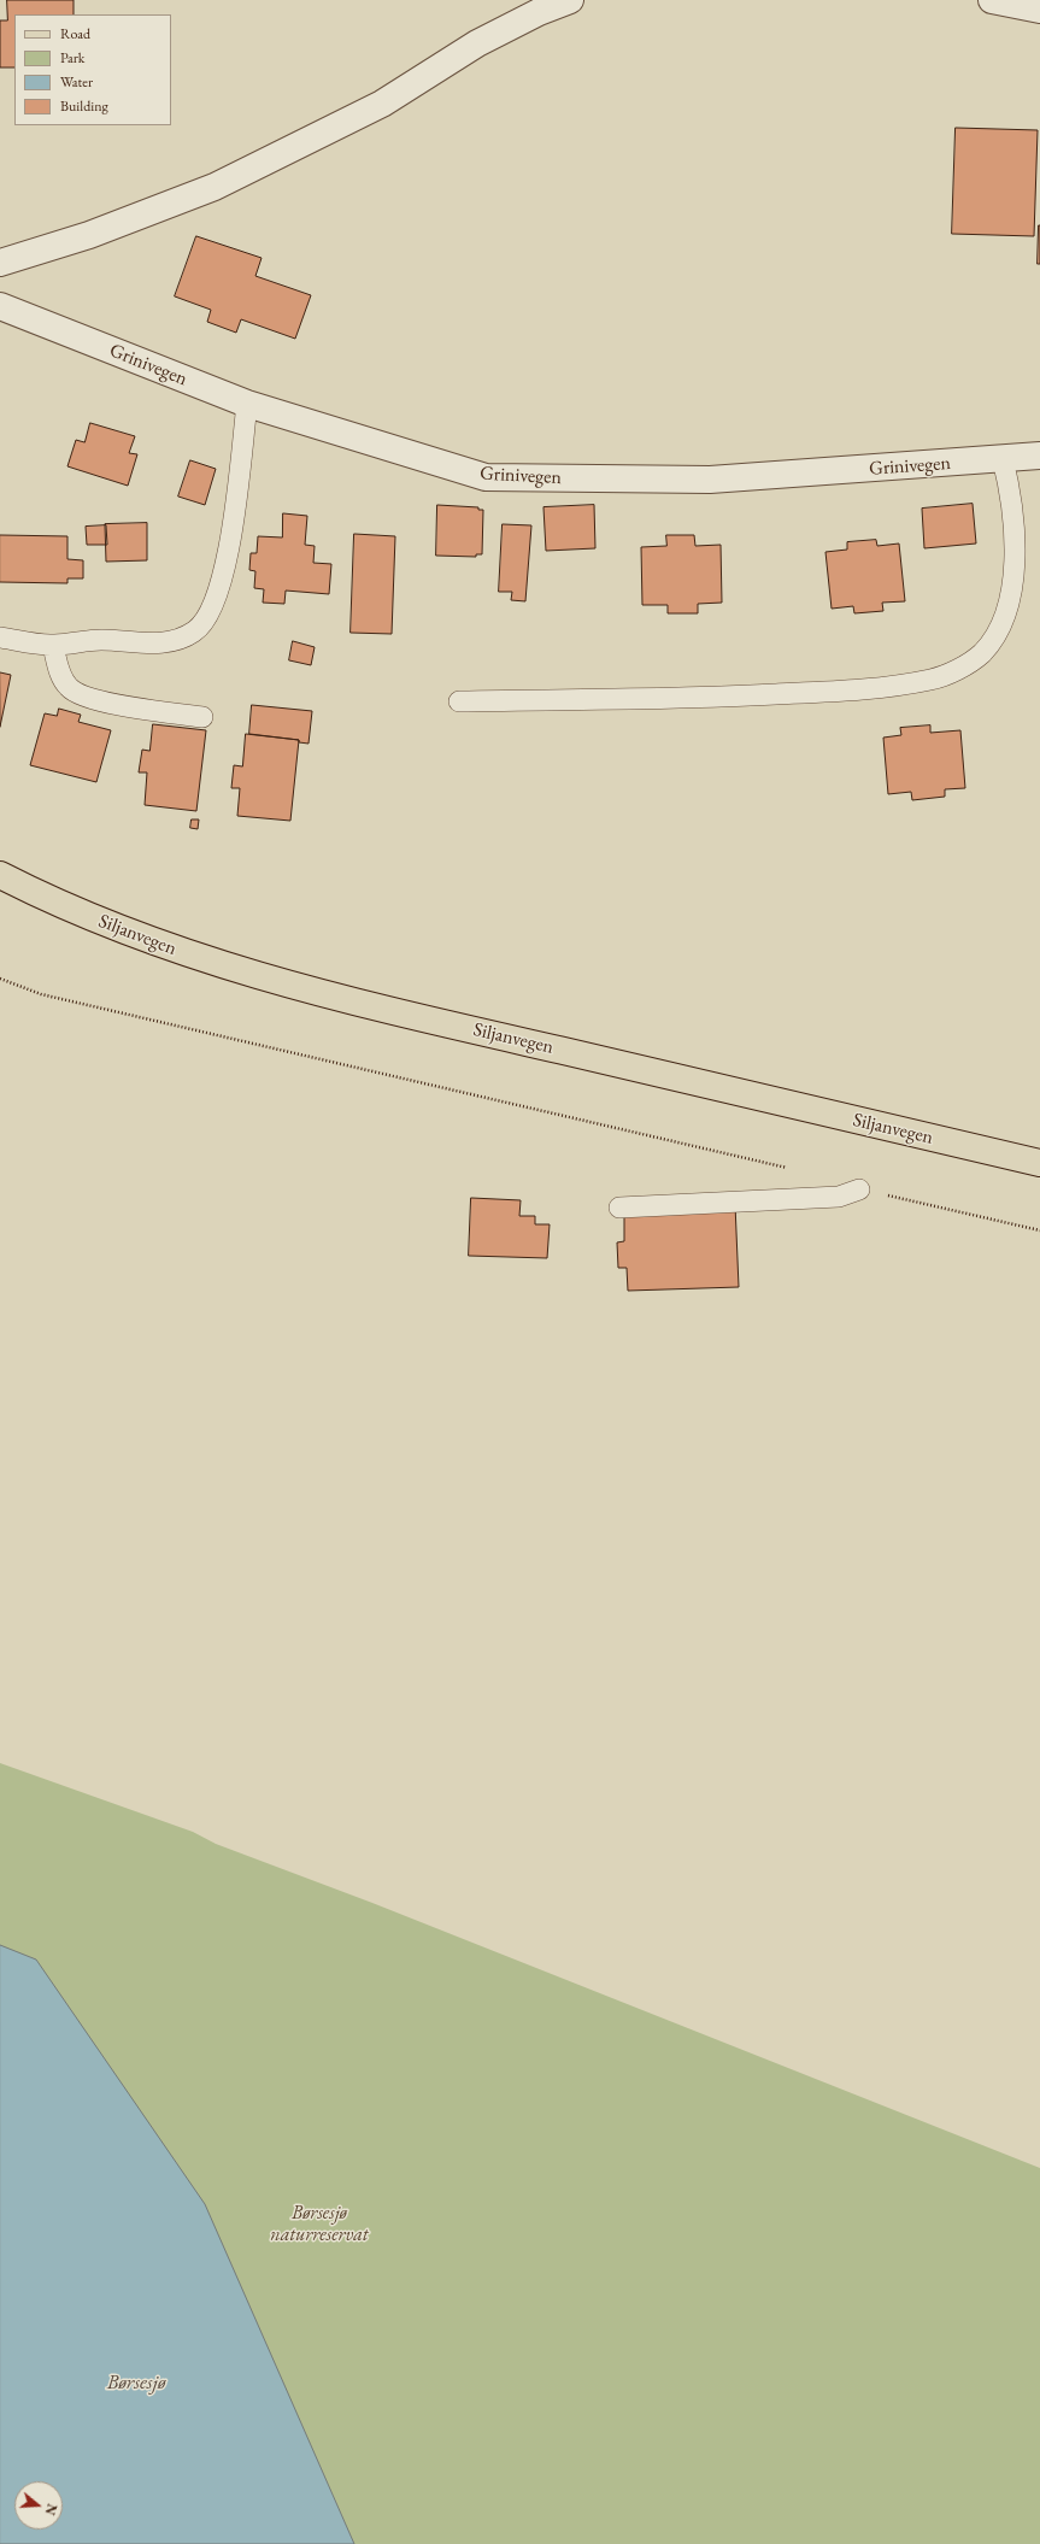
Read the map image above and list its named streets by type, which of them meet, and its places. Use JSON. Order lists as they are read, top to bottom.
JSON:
{
  "streets": {
    "main road": ["Siljanvegen"],
    "street": ["Grinivegen"]
  },
  "water": ["Børsesjø"],
  "parks": ["Børsesjø naturreservat"],
  "legend": [
    "Road",
    "Park",
    "Water",
    "Building"
  ],
  "north": "right"
}
